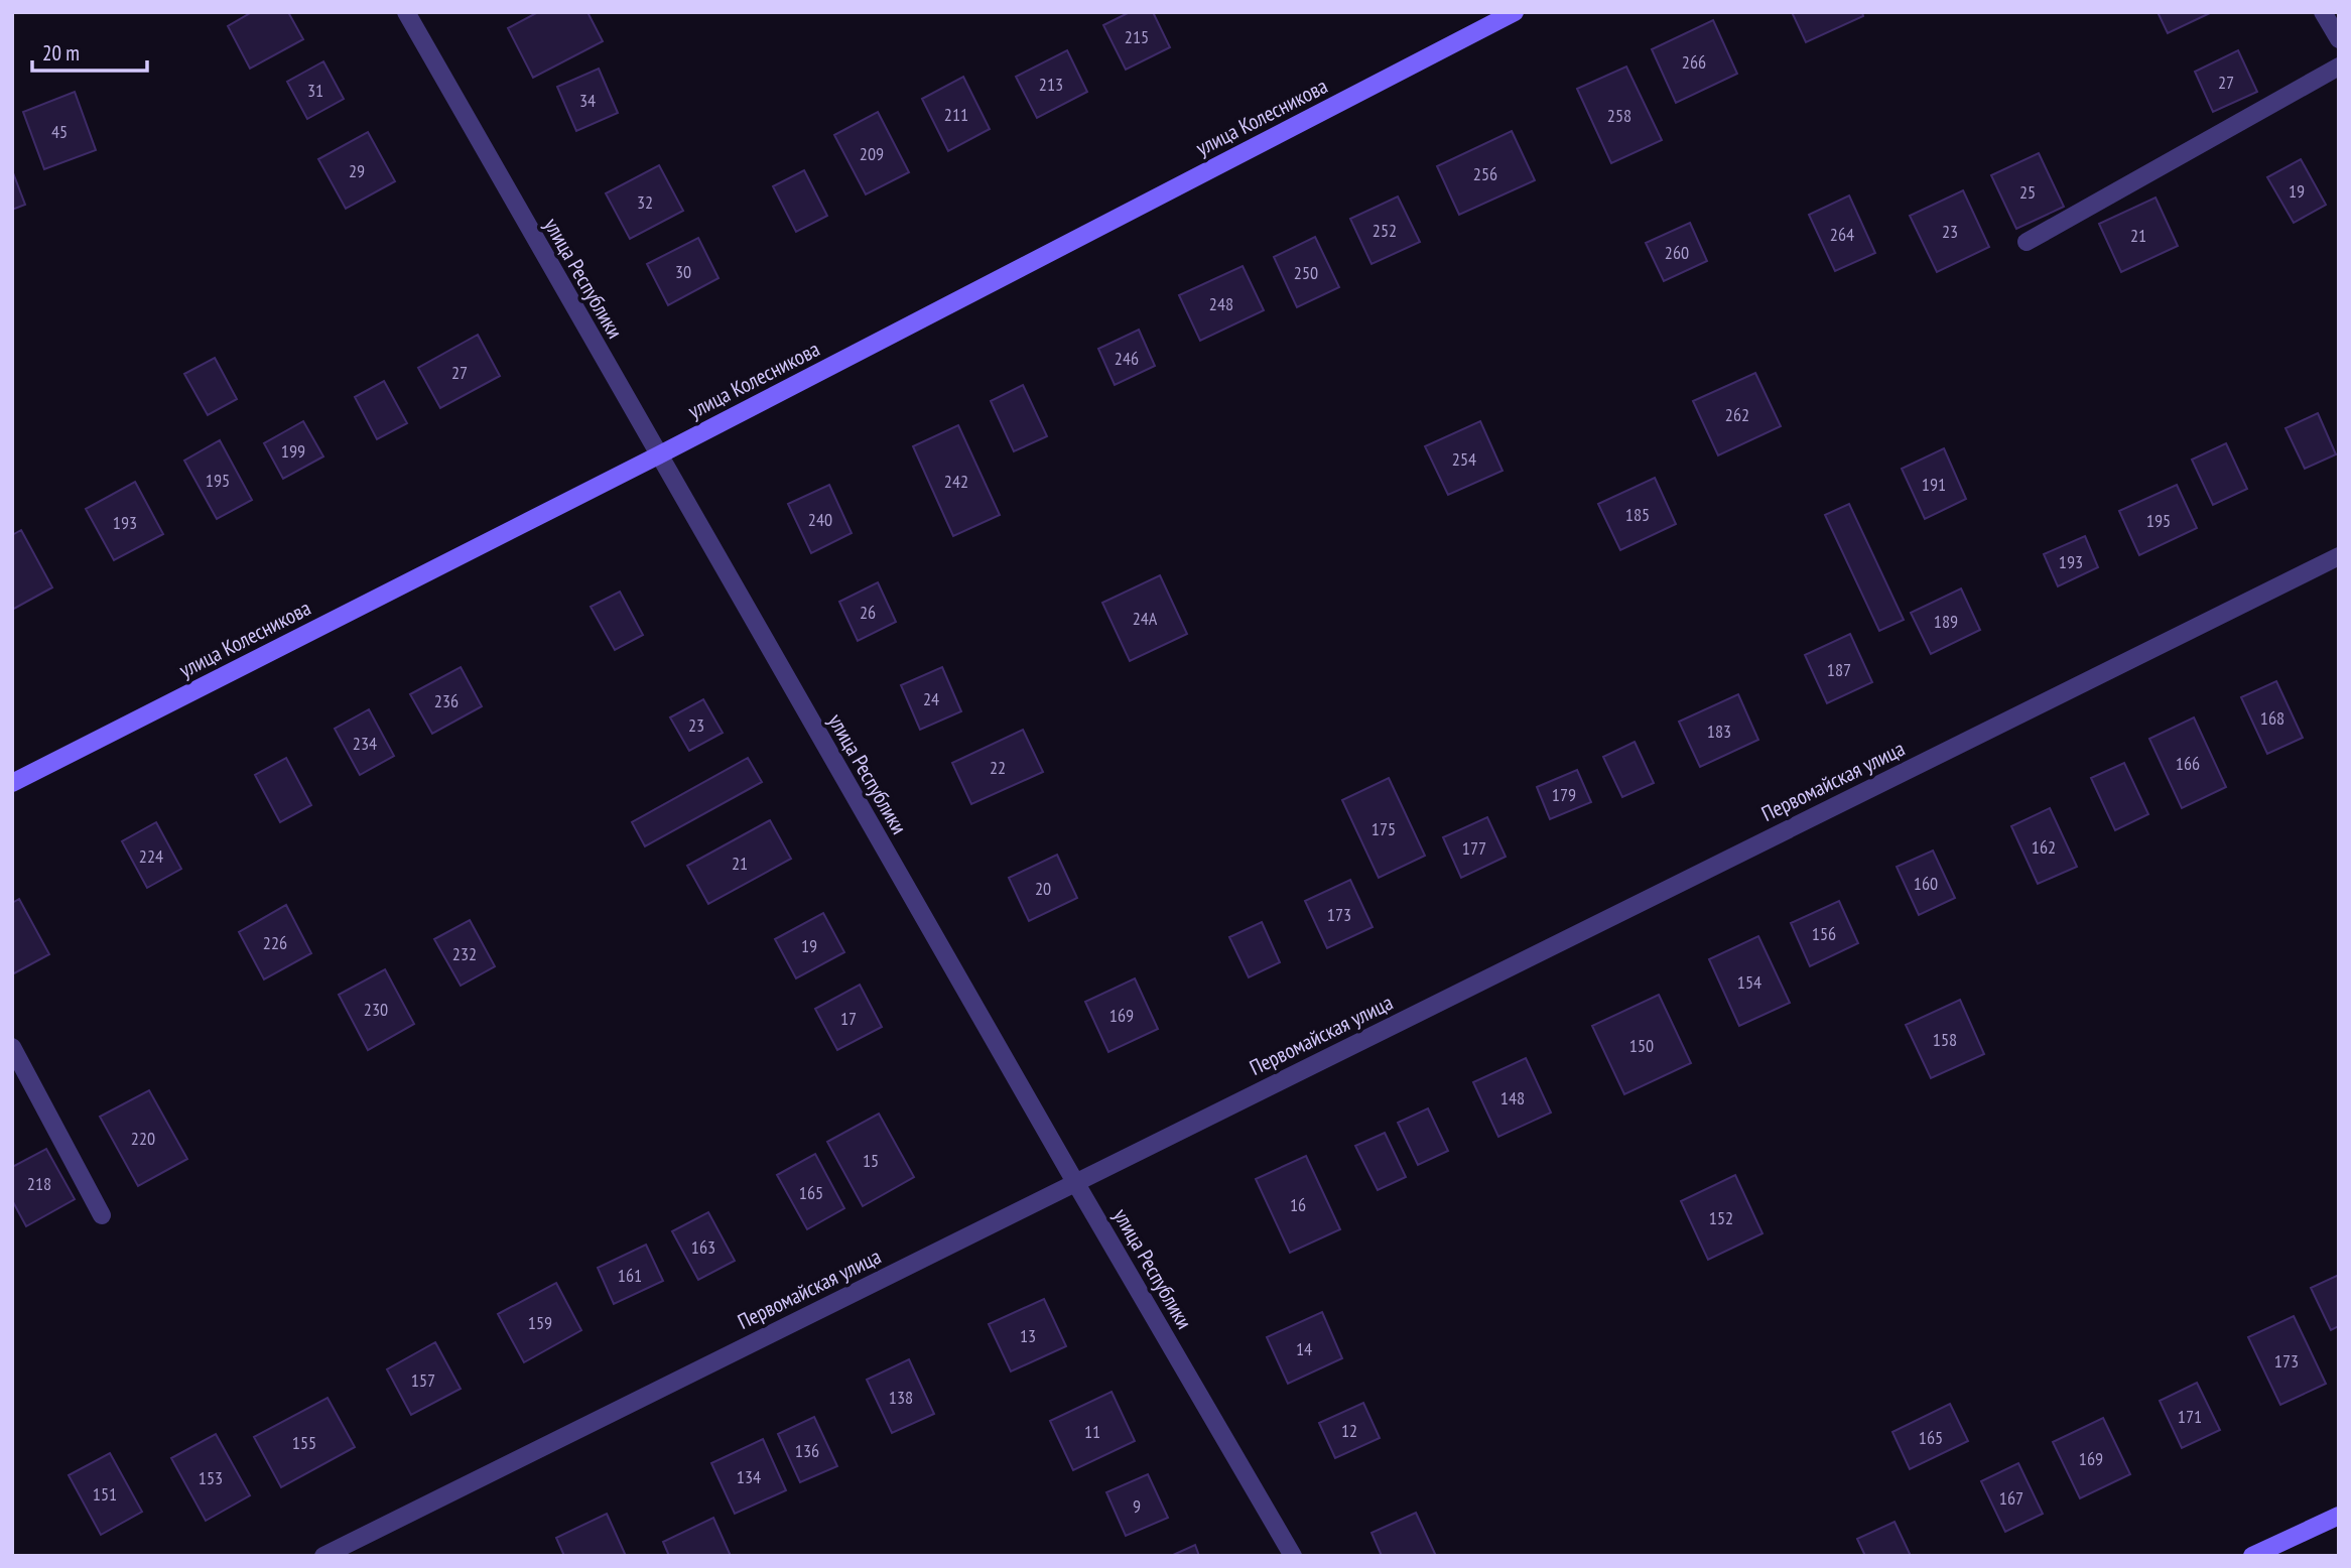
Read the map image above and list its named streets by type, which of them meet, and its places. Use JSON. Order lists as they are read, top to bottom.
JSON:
{
  "streets": {
    "street": ["улица Колесникова", "улица Республики", "Первомайская улица"]
  },
  "crossings": [
    ["улица Колесникова", "улица Республики"],
    ["улица Республики", "Первомайская улица"]
  ],
  "house_numbers": [
    "215",
    "266",
    "27",
    "213",
    "31",
    "34",
    "211",
    "258",
    "45",
    "209",
    "29",
    "256",
    "19",
    "25",
    "32",
    "252",
    "23",
    "264",
    "21",
    "260",
    "30",
    "250",
    "248",
    "246",
    "27",
    "262",
    "199",
    "254",
    "195",
    "242",
    "191",
    "185",
    "240",
    "195",
    "193",
    "193",
    "26",
    "24А",
    "189",
    "187",
    "24",
    "236",
    "168",
    "23",
    "183",
    "234",
    "166",
    "22",
    "179",
    "175",
    "162",
    "177",
    "224",
    "21",
    "160",
    "20",
    "173",
    "156",
    "226",
    "19",
    "232",
    "154",
    "230",
    "169",
    "17",
    "158",
    "150",
    "148",
    "220",
    "15",
    "218",
    "165",
    "16",
    "152",
    "163",
    "161",
    "159",
    "13",
    "14",
    "173",
    "157",
    "138",
    "171",
    "12",
    "11",
    "165",
    "155",
    "136",
    "169",
    "134",
    "153",
    "151",
    "167",
    "9"
  ],
  "scale_bar": "20 m"
}
